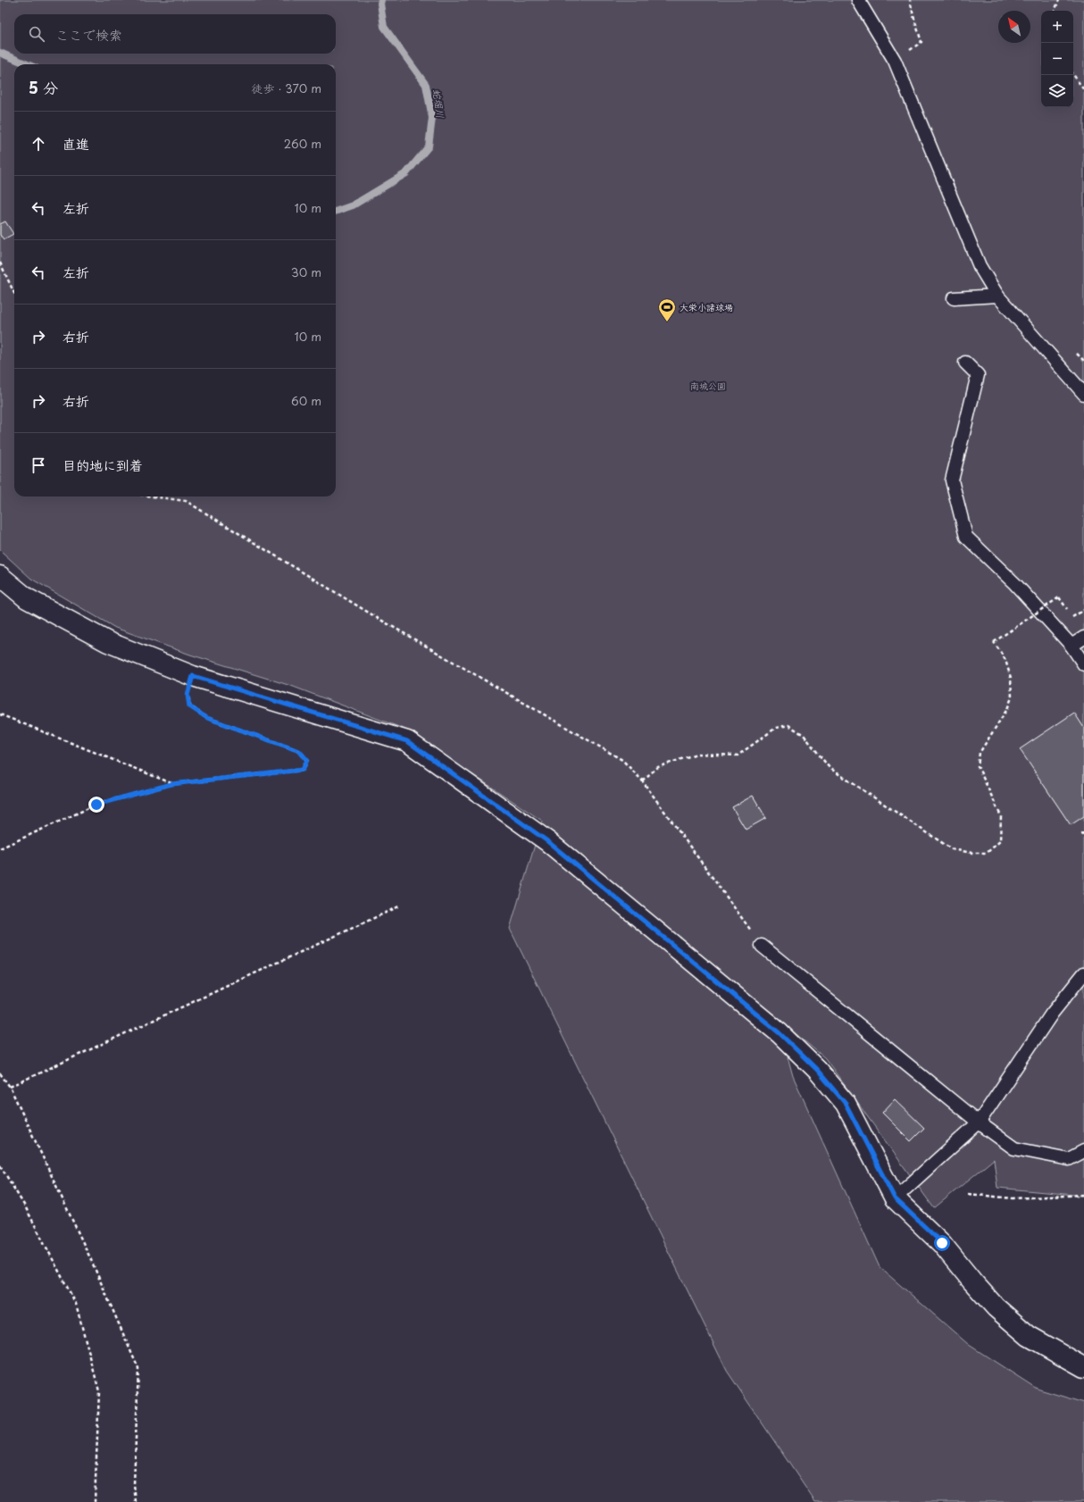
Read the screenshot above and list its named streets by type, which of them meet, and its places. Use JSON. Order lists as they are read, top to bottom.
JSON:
{
  "water": ["蛇堀川"],
  "parks": ["南城公園"],
  "places": {
    "sports": ["大栄小諸球場"]
  },
  "north": "top left",
  "page": {
    "map_buttons": ["+", "−"],
    "search": "ここで検索",
    "heading": ["5 分", "徒歩 · 370 m"],
    "list": [
      ["直進", "260 m"],
      ["左折", "10 m"],
      ["左折", "30 m"],
      ["右折", "10 m"],
      ["右折", "60 m"],
      "目的地に到着"
    ]
  }
}
